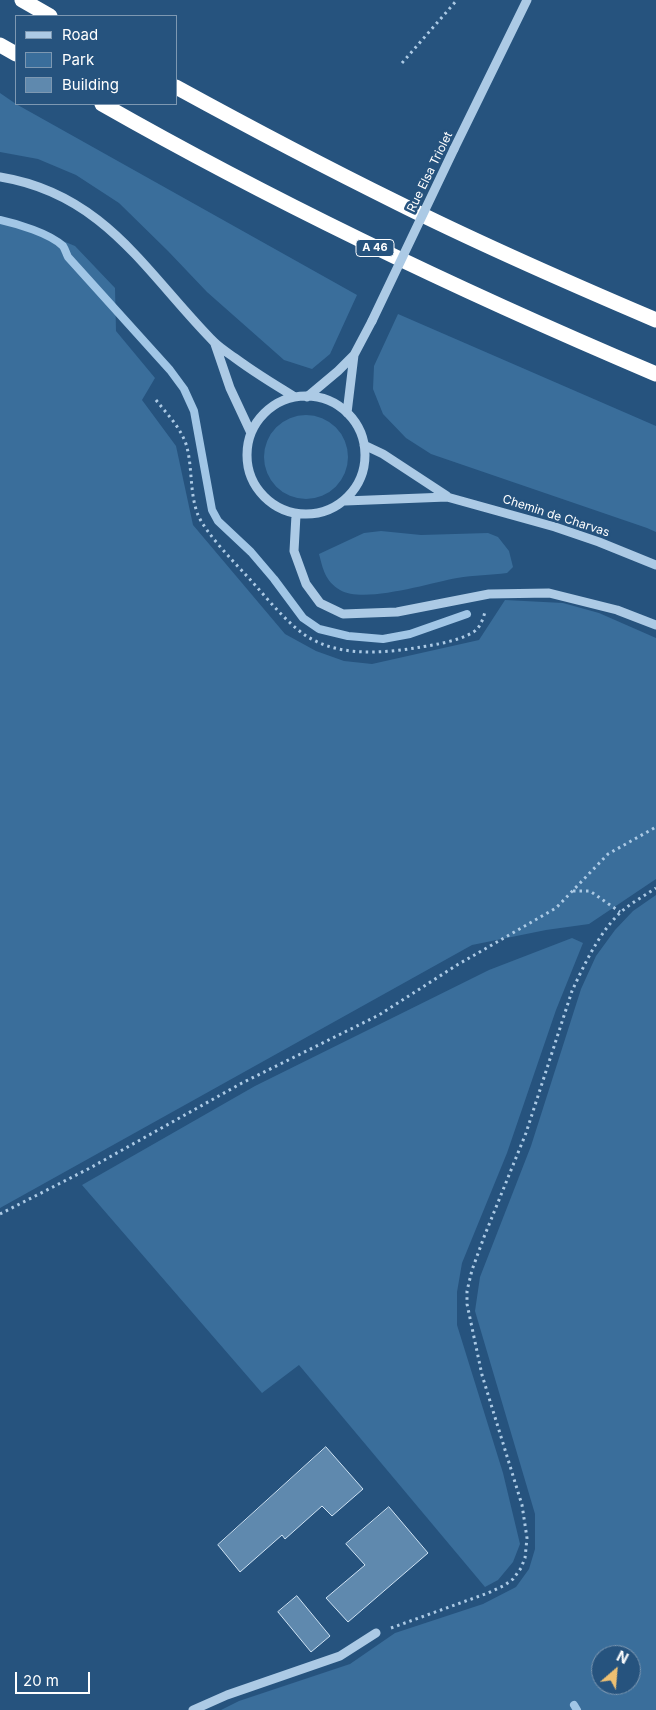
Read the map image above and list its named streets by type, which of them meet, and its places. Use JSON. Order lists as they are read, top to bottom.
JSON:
{
  "streets": {
    "highway": ["A 46"],
    "street": ["Rue Elsa Triolet", "Chemin de Charvas"]
  },
  "crossings": [
    ["Rue Elsa Triolet", "Chemin de Charvas"]
  ],
  "legend": ["Road", "Park", "Building"],
  "scale_bar": "20 m",
  "north": "top right"
}
